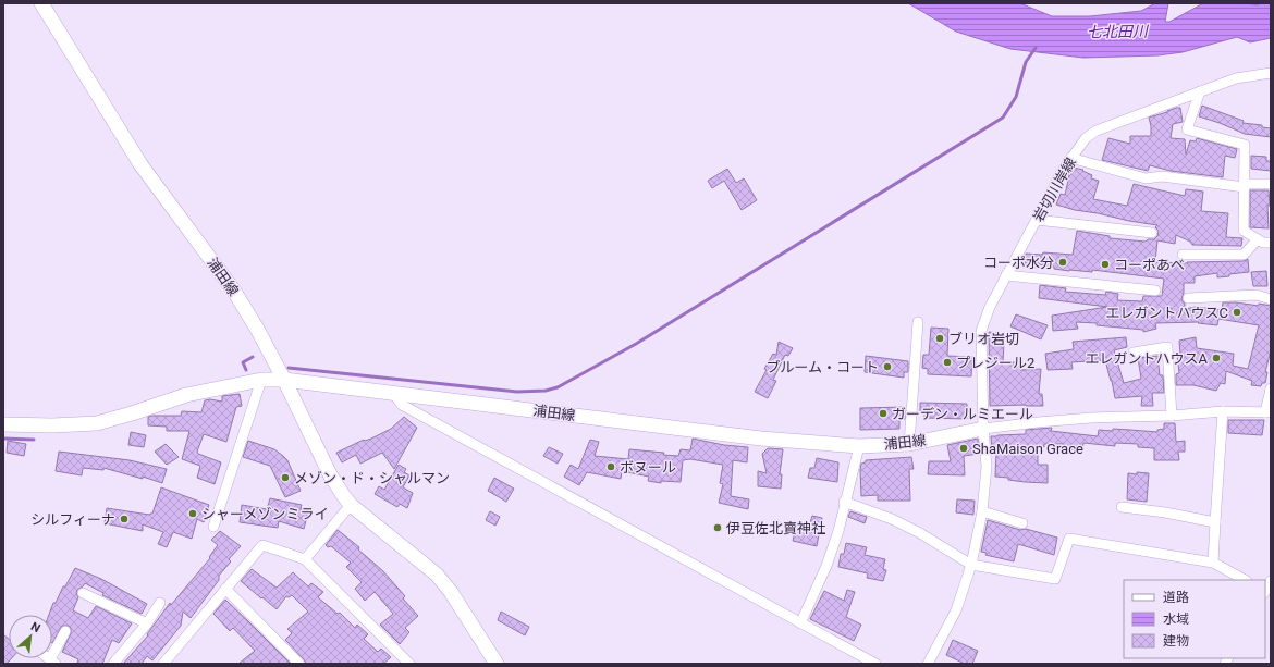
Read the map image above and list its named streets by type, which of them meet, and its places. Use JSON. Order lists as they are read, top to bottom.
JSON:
{
  "streets": {
    "street": ["岩切川岸線", "浦田線"]
  },
  "crossings": [
    ["岩切川岸線", "浦田線"]
  ],
  "water": ["七北田川"],
  "places": [
    "コーポ水分",
    "コーポあべ",
    "エレガントハウスC",
    "ブリオ岩切",
    "エレガントハウスA",
    "プレジール2",
    "ブルーム・コート",
    "ガーデン・ルミエール",
    "ShaMaison Grace",
    "ボヌール",
    "メゾン・ド・シャルマン",
    "シャーメゾンミライ",
    "シルフィーナ",
    "伊豆佐北賣神社"
  ],
  "legend": ["道路", "水域", "建物"],
  "north": "top right"
}
